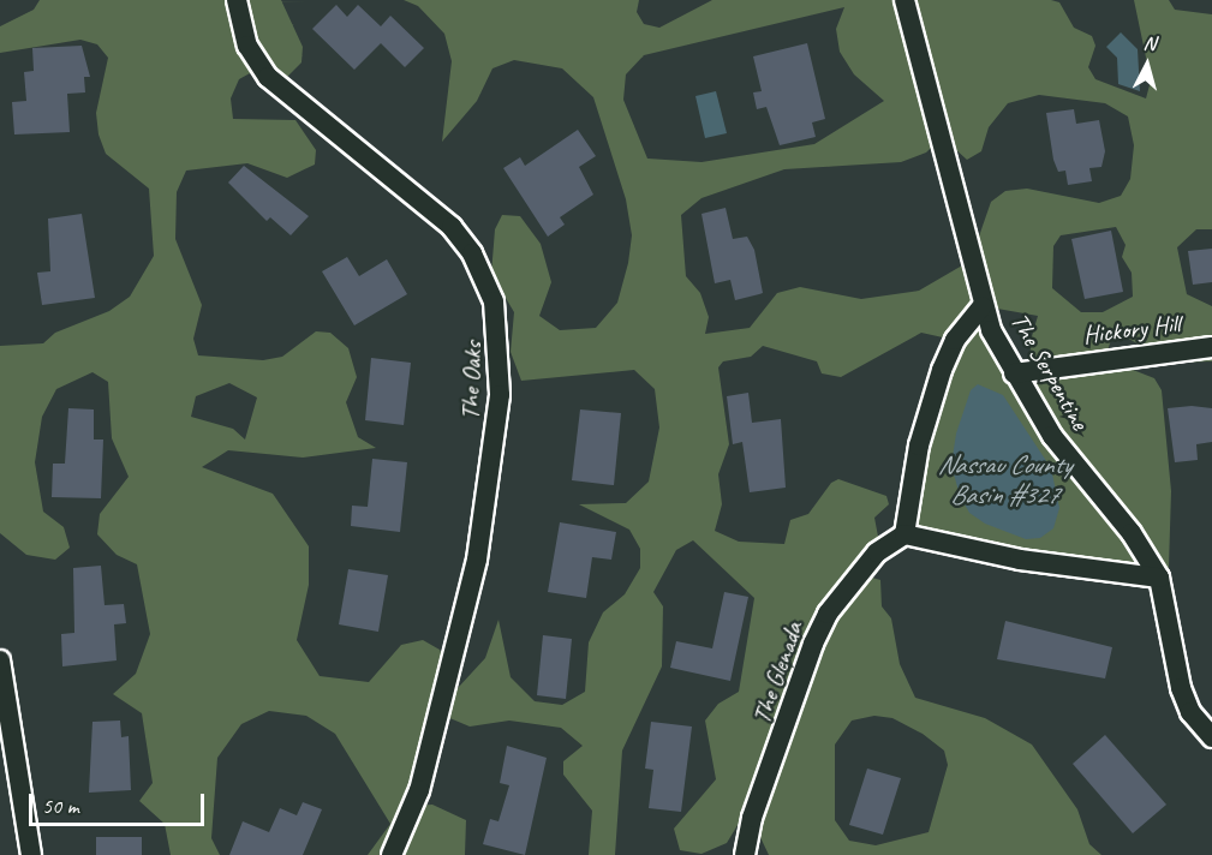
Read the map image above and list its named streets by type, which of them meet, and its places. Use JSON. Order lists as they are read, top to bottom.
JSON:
{
  "streets": {
    "street": [
      "Hickory Hill",
      "The Serpentine",
      "The Oaks",
      "The Glenada"
    ]
  },
  "crossings": [
    ["Hickory Hill", "The Serpentine"]
  ],
  "water": ["Nassau County Basin #327"],
  "scale_bar": "50 m",
  "north": "top"
}
